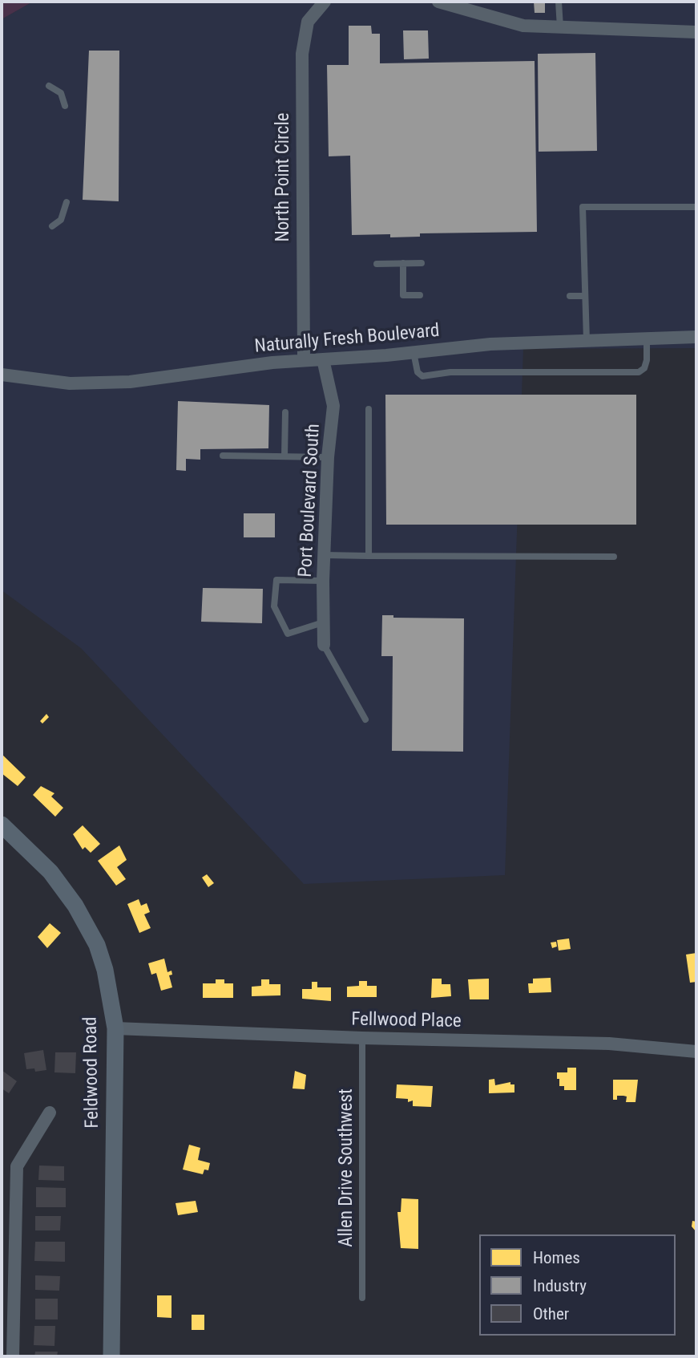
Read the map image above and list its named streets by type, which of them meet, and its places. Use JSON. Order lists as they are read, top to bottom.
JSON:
{
  "streets": {
    "street": [
      "North Point Circle",
      "Naturally Fresh Boulevard",
      "Port Boulevard South",
      "Fellwood Place",
      "Feldwood Road"
    ],
    "lane": ["Allen Drive Southwest"]
  },
  "crossings": [
    ["North Point Circle", "Naturally Fresh Boulevard"],
    ["Naturally Fresh Boulevard", "Port Boulevard South"],
    ["Fellwood Place", "Feldwood Road"],
    ["Fellwood Place", "Allen Drive Southwest"]
  ],
  "legend": ["Homes", "Industry", "Other"]
}
